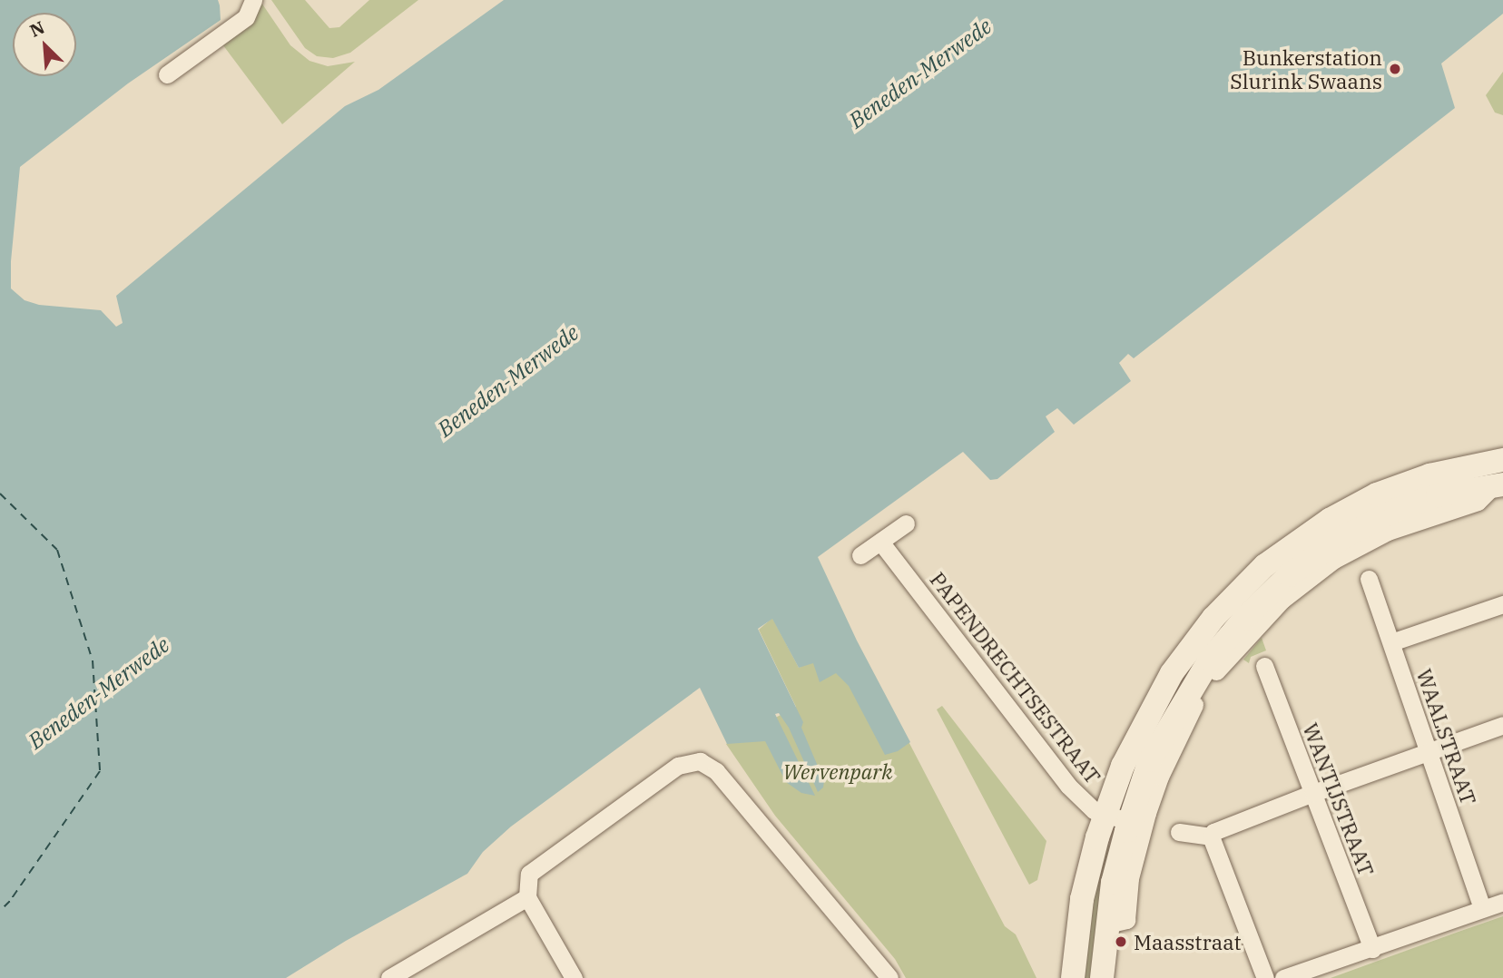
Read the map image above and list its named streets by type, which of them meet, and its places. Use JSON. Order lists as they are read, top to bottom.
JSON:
{
  "streets": {
    "street": ["PAPENDRECHTSESTRAAT", "WAALSTRAAT", "WANTIJSTRAAT"]
  },
  "water": ["Beneden-Merwede"],
  "parks": ["Wervenpark"],
  "places": ["Bunkerstation Slurink Swaans", "Maasstraat"],
  "north": "top left"
}
